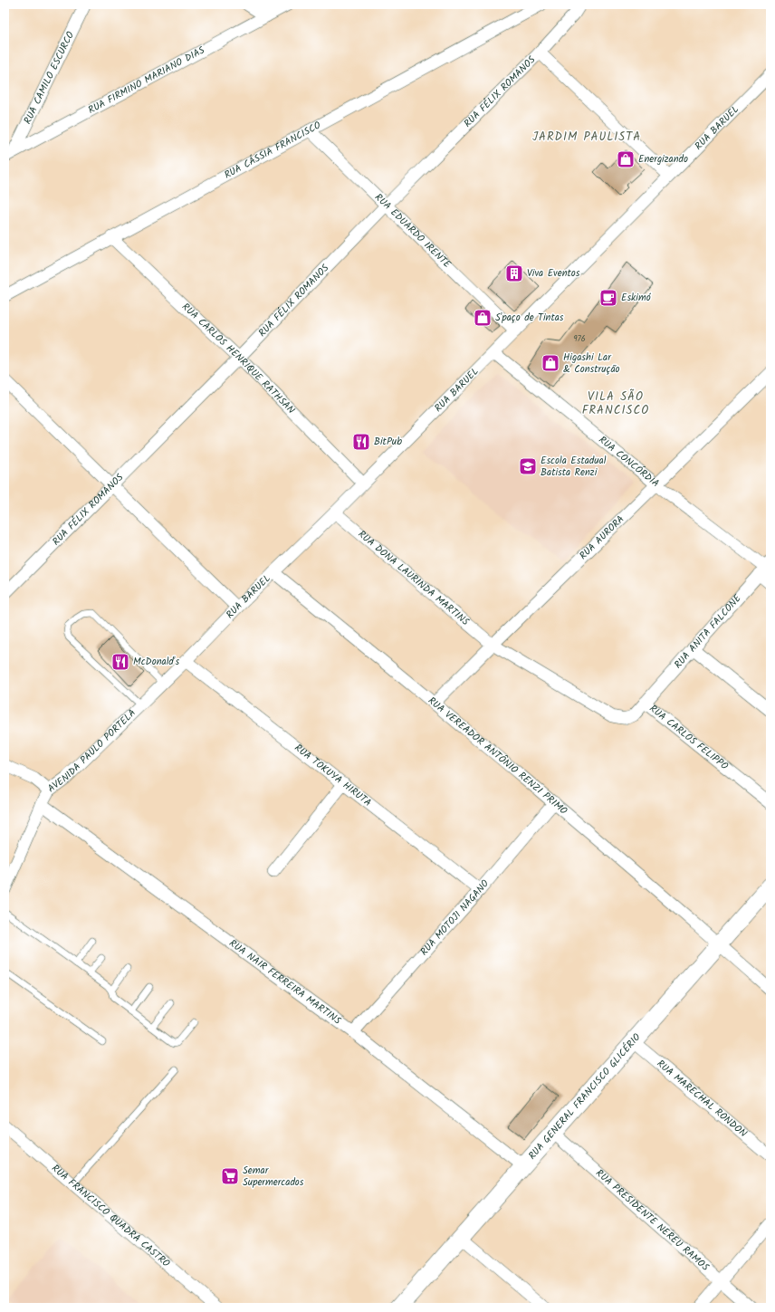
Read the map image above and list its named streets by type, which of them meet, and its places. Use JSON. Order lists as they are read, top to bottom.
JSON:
{
  "streets": {
    "main road": ["RUA GENERAL FRANCISCO GLICÉRIO"],
    "street": [
      "RUA CAMILO ESCURCO",
      "RUA FIRMINO MARIANO DIAS",
      "RUA FÉLIX ROMANOS",
      "RUA BARUEL",
      "RUA CÁSSIA FRANCISCO",
      "RUA EDUARDO IRENTE",
      "RUA CARLOS HENRIQUE RATHSAN",
      "RUA CONCÓRDIA",
      "RUA AURORA",
      "RUA DONA LAURINDA MARTINS",
      "RUA ANITA FALCONE",
      "RUA CARLOS FELIPPO",
      "AVENIDA PAULO PORTELA",
      "RUA VEREADOR ANTÔNIO RENZI PRIMO",
      "RUA TOKUYA HIRUTA",
      "RUA MOTOJI NAGANO",
      "RUA NAIR FERREIRA MARTINS",
      "RUA MARECHAL RONDON",
      "RUA FRANCISCO QUADRA CASTRO",
      "RUA PRESIDENTE NEREU RAMOS"
    ]
  },
  "crossings": [
    ["RUA CAMILO ESCURCO", "RUA FIRMINO MARIANO DIAS"],
    ["RUA FÉLIX ROMANOS", "RUA EDUARDO IRENTE"],
    ["RUA FÉLIX ROMANOS", "RUA CARLOS HENRIQUE RATHSAN"],
    ["RUA BARUEL", "RUA EDUARDO IRENTE"],
    ["RUA BARUEL", "RUA CARLOS HENRIQUE RATHSAN"],
    ["RUA BARUEL", "RUA CONCÓRDIA"],
    ["RUA BARUEL", "RUA DONA LAURINDA MARTINS"],
    ["RUA BARUEL", "AVENIDA PAULO PORTELA"],
    ["RUA BARUEL", "RUA VEREADOR ANTÔNIO RENZI PRIMO"],
    ["RUA BARUEL", "RUA TOKUYA HIRUTA"],
    ["RUA CÁSSIA FRANCISCO", "RUA EDUARDO IRENTE"],
    ["RUA CÁSSIA FRANCISCO", "RUA CARLOS HENRIQUE RATHSAN"],
    ["RUA CONCÓRDIA", "RUA AURORA"],
    ["RUA CONCÓRDIA", "RUA ANITA FALCONE"],
    ["RUA AURORA", "RUA DONA LAURINDA MARTINS"],
    ["RUA AURORA", "RUA CARLOS FELIPPO"],
    ["RUA AURORA", "RUA VEREADOR ANTÔNIO RENZI PRIMO"],
    ["RUA DONA LAURINDA MARTINS", "RUA CARLOS FELIPPO"],
    ["RUA ANITA FALCONE", "RUA CARLOS FELIPPO"],
    ["RUA VEREADOR ANTÔNIO RENZI PRIMO", "RUA MOTOJI NAGANO"],
    ["RUA VEREADOR ANTÔNIO RENZI PRIMO", "RUA GENERAL FRANCISCO GLICÉRIO"],
    ["RUA TOKUYA HIRUTA", "RUA MOTOJI NAGANO"],
    ["RUA MOTOJI NAGANO", "RUA NAIR FERREIRA MARTINS"],
    ["RUA NAIR FERREIRA MARTINS", "RUA GENERAL FRANCISCO GLICÉRIO"],
    ["RUA GENERAL FRANCISCO GLICÉRIO", "RUA MARECHAL RONDON"],
    ["RUA GENERAL FRANCISCO GLICÉRIO", "RUA PRESIDENTE NEREU RAMOS"]
  ],
  "districts": ["JARDIM PAULISTA", "VILA SÃO FRANCISCO"],
  "places": {
    "shop": ["Energizando", "S'paço de Tintas", "Higashi Lar & Construção"],
    "building": ["Viva Eventos"],
    "cafe": ["Eskimó"],
    "restaurant": ["BitPub", "McDonald's"],
    "school or university": ["Escola Estadual Batista Renzi"],
    "supermarket": ["Semar Supermercados"]
  },
  "house_numbers": ["976"]
}
